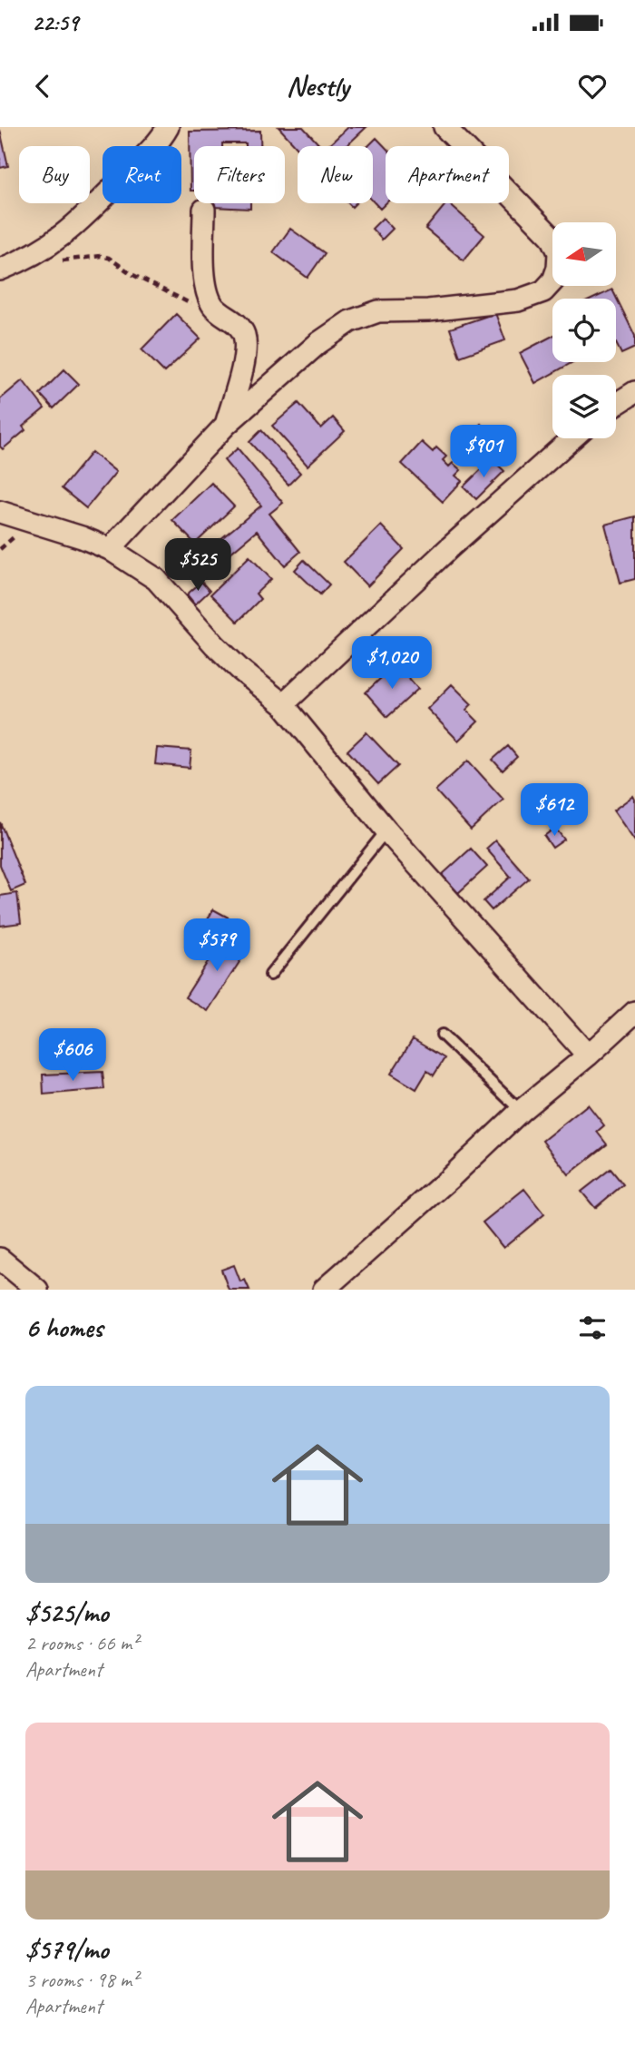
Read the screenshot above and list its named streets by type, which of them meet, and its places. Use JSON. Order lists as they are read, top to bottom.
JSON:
{
  "north": "left",
  "page": {
    "status": "22:59",
    "header": "Nestly",
    "chip": [
      "Buy",
      "Rent",
      "Filters",
      "New",
      "Apartment"
    ],
    "price": [
      "$901",
      "$525",
      "$1,020",
      "$612",
      "$579",
      "$606"
    ],
    "heading": "6 homes",
    "list": [
      {
        "name": "$525/mo",
        "note": "2 rooms · 66 m² · Apartment"
      },
      {
        "name": "$579/mo",
        "note": "3 rooms · 98 m² · Apartment"
      }
    ]
  }
}
